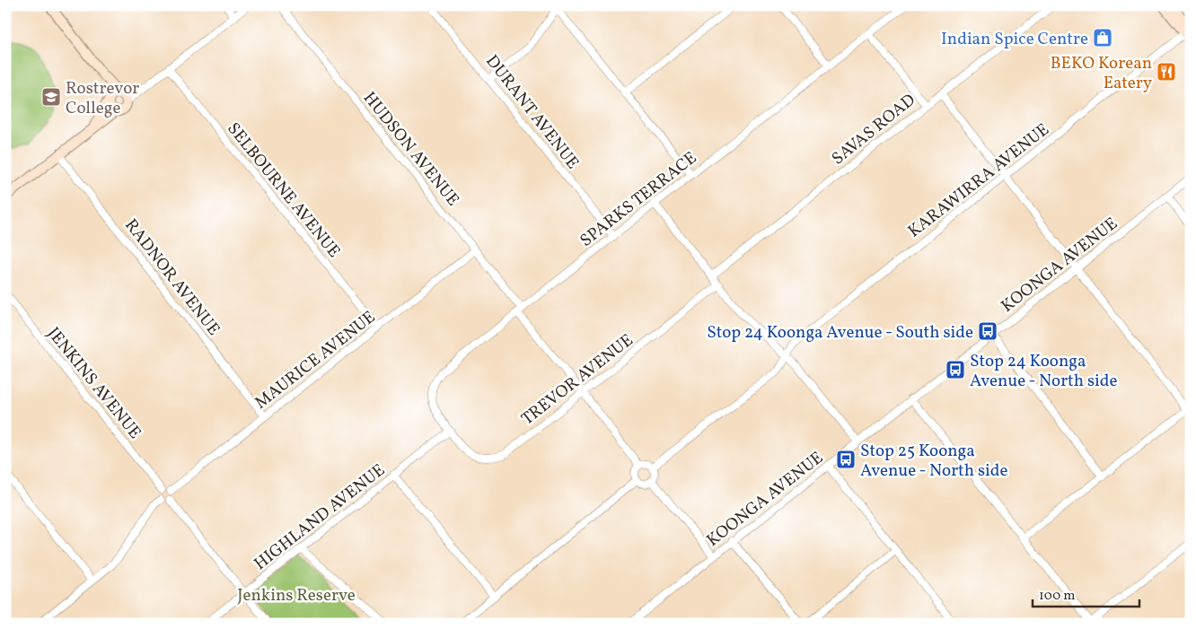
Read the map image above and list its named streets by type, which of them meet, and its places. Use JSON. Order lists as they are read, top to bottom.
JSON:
{
  "streets": {
    "street": [
      "DURANT AVENUE",
      "SAVAS ROAD",
      "HUDSON AVENUE",
      "KARAWIRRA AVENUE",
      "SELBOURNE AVENUE",
      "SPARKS TERRACE",
      "KOONGA AVENUE",
      "RADNOR AVENUE",
      "MAURICE AVENUE",
      "TREVOR AVENUE",
      "JENKINS AVENUE",
      "HIGHLAND AVENUE"
    ]
  },
  "crossings": [
    ["DURANT AVENUE", "SPARKS TERRACE"],
    ["HUDSON AVENUE", "KARAWIRRA AVENUE"],
    ["HUDSON AVENUE", "SPARKS TERRACE"],
    ["HUDSON AVENUE", "MAURICE AVENUE"],
    ["HUDSON AVENUE", "TREVOR AVENUE"],
    ["SELBOURNE AVENUE", "MAURICE AVENUE"],
    ["SPARKS TERRACE", "TREVOR AVENUE"],
    ["SPARKS TERRACE", "HIGHLAND AVENUE"],
    ["RADNOR AVENUE", "MAURICE AVENUE"],
    ["MAURICE AVENUE", "JENKINS AVENUE"],
    ["TREVOR AVENUE", "HIGHLAND AVENUE"]
  ],
  "parks": ["Jenkins Reserve"],
  "places": {
    "shop": ["Indian Spice Centre"],
    "restaurant": ["BEKO Korean Eatery"],
    "school or university": ["Rostrevor College"],
    "bus stop": ["Stop 24 Koonga Avenue - South side", "Stop 24 Koonga Avenue - North side", "Stop 25 Koonga Avenue - North side"]
  },
  "scale_bar": "100 m"
}
